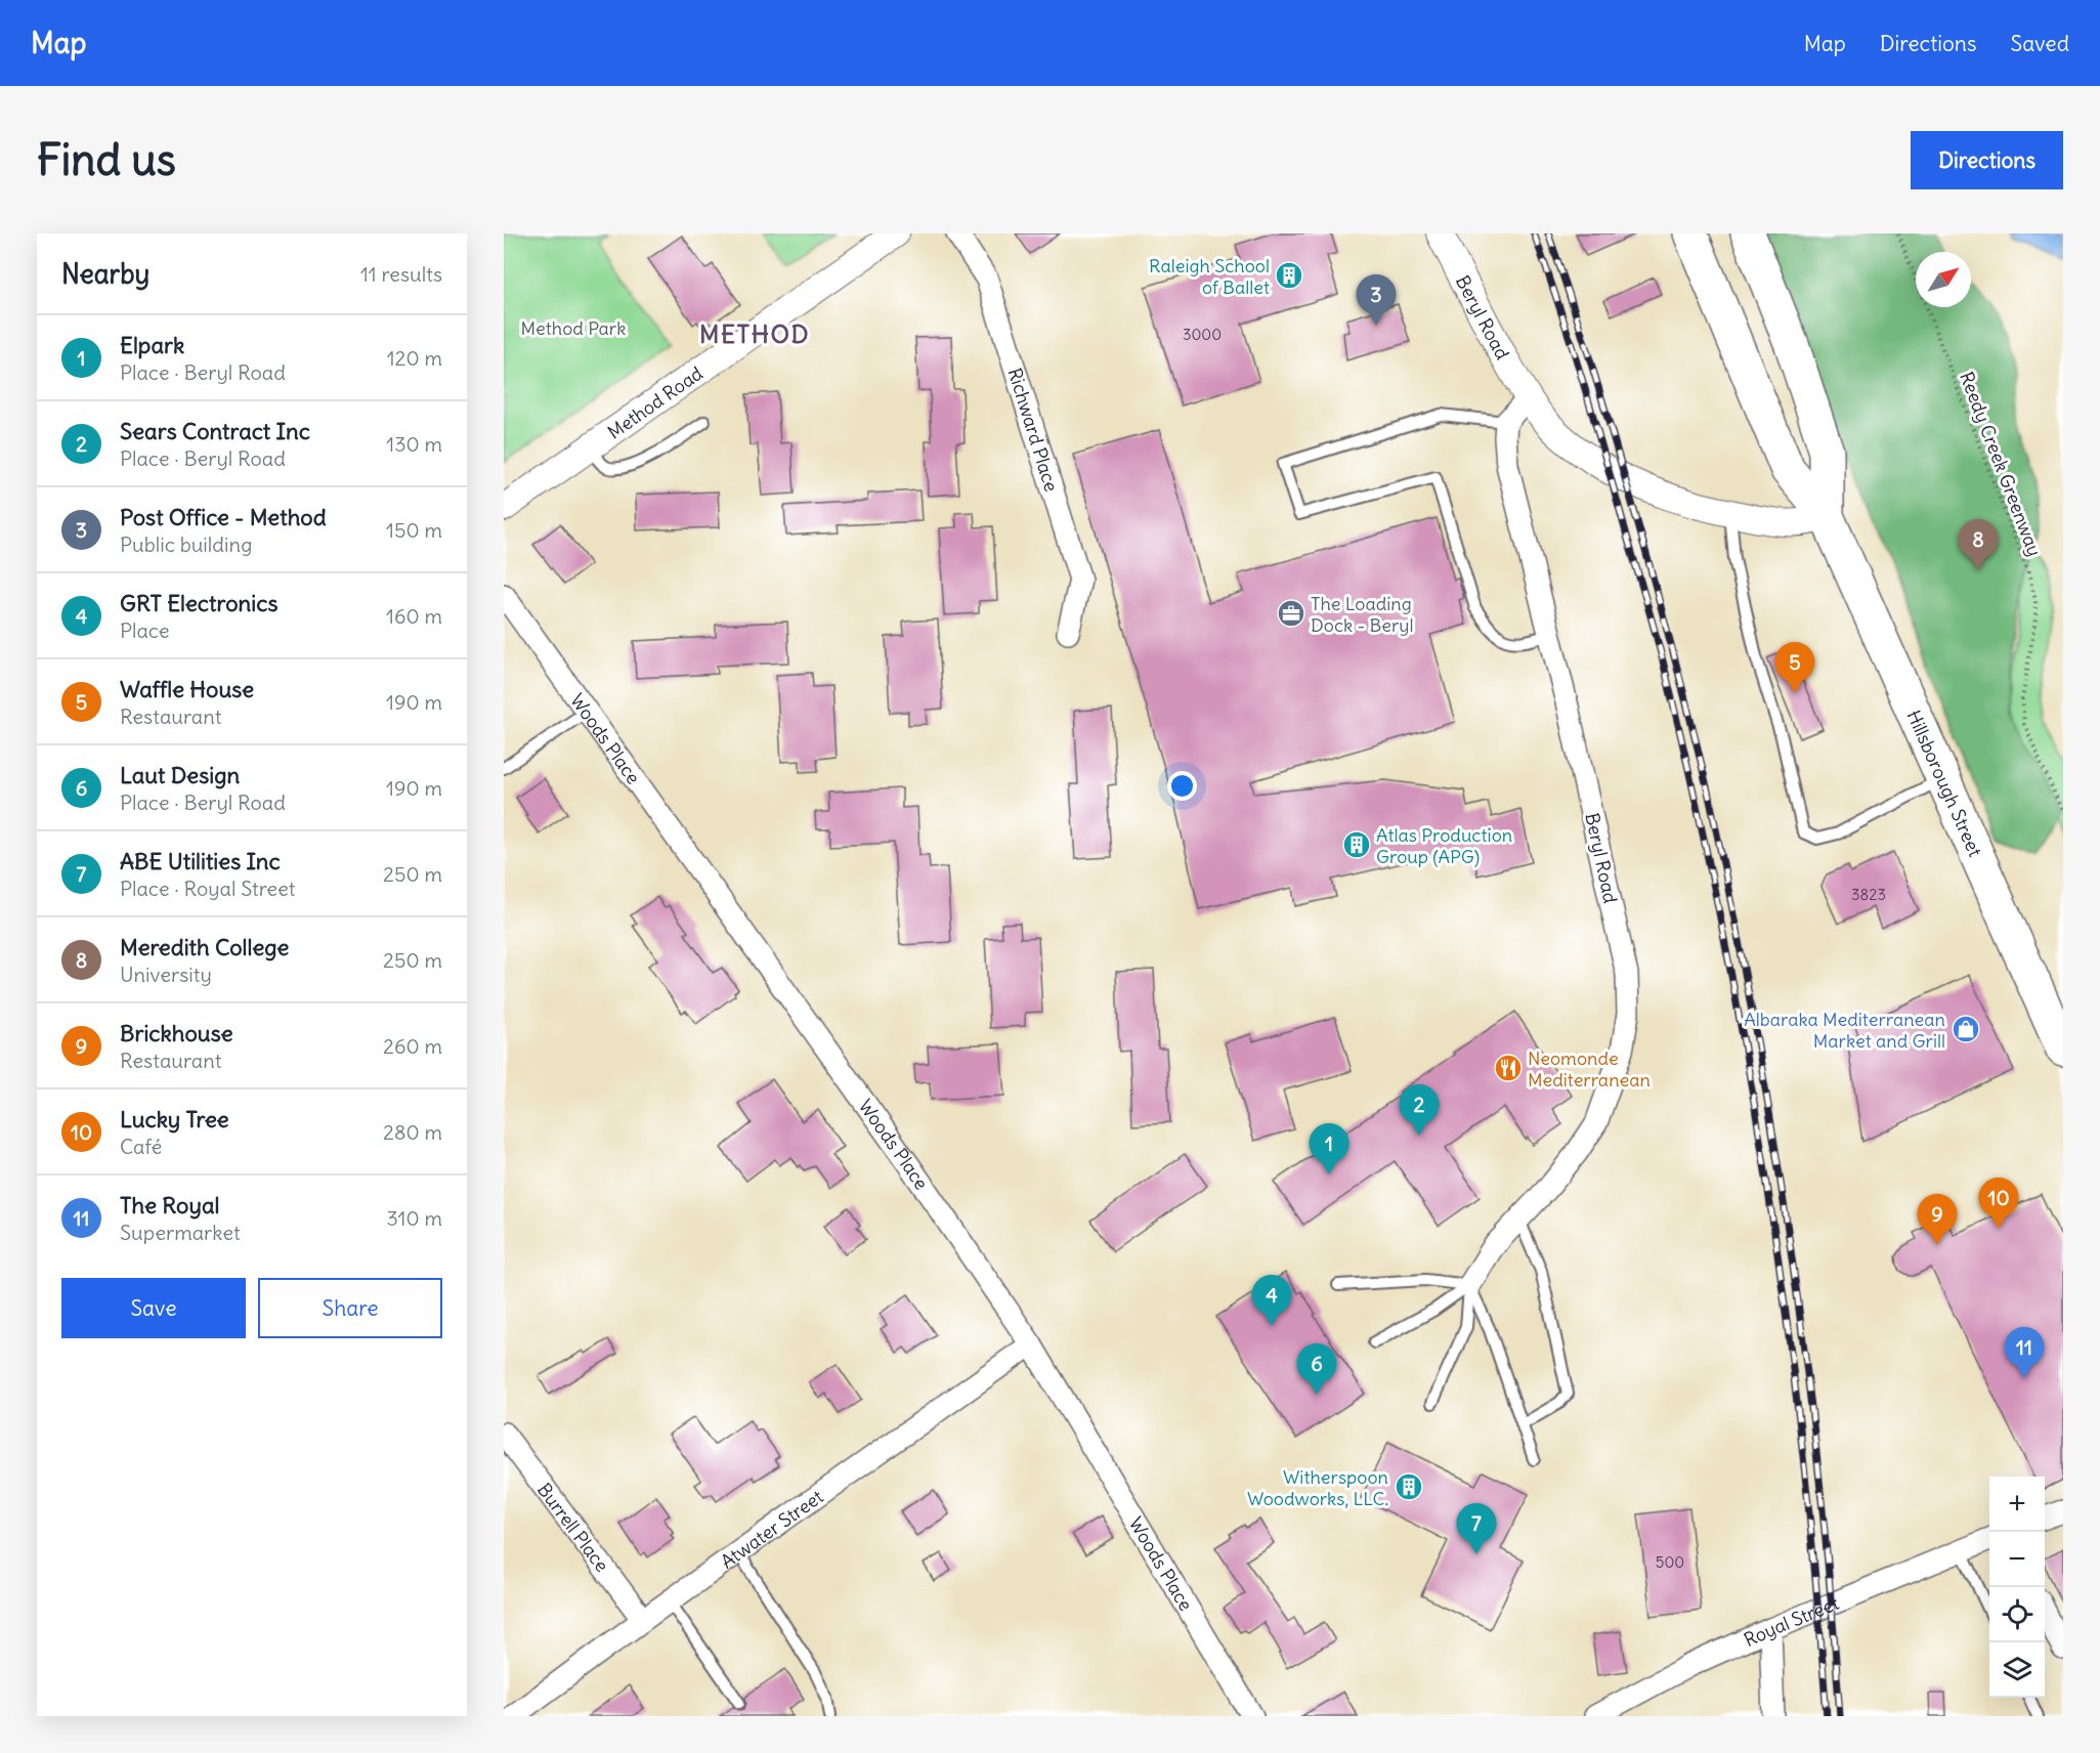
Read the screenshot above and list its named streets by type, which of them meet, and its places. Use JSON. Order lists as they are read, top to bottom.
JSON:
{
  "streets": {
    "main road": ["Hillsborough Street"],
    "street": [
      "Beryl Road",
      "Method Road",
      "Richward Place",
      "Woods Place",
      "Burrell Place",
      "Atwater Street",
      "Royal Street"
    ],
    "path": ["Reedy Creek Greenway"]
  },
  "crossings": [
    ["Beryl Road", "Hillsborough Street"],
    ["Woods Place", "Atwater Street"],
    ["Burrell Place", "Atwater Street"]
  ],
  "districts": ["METHOD"],
  "parks": ["Method Park"],
  "places": {
    "building": ["Raleigh School of Ballet", "Atlas Production Group (APG)", "Witherspoon Woodworks, LLC."],
    "office": ["The Loading Dock - Beryl"],
    "shop": ["Albaraka Mediterranean Market and Grill"],
    "restaurant": ["Neomonde Mediterranean"]
  },
  "house_numbers": ["3000", "3823", "500"],
  "north": "top right",
  "page": {
    "header": "Map",
    "nav": ["Map", "Directions", "Saved"],
    "buttons": [
      "Directions",
      ["Save", "Share"]
    ],
    "title": "Find us",
    "heading": ["Nearby", "11 results"],
    "pins": [
      "3",
      "8",
      "5",
      "2",
      "1",
      "10",
      "9",
      "4",
      "11",
      "6",
      "7"
    ],
    "list": [
      {
        "mark": "1",
        "name": "Elpark",
        "note": "Place · Beryl Road",
        "value": "120 m"
      },
      {
        "mark": "2",
        "name": "Sears Contract Inc",
        "note": "Place · Beryl Road",
        "value": "130 m"
      },
      {
        "mark": "3",
        "name": "Post Office - Method",
        "note": "Public building",
        "value": "150 m"
      },
      {
        "mark": "4",
        "name": "GRT Electronics",
        "note": "Place",
        "value": "160 m"
      },
      {
        "mark": "5",
        "name": "Waffle House",
        "note": "Restaurant",
        "value": "190 m"
      },
      {
        "mark": "6",
        "name": "Laut Design",
        "note": "Place · Beryl Road",
        "value": "190 m"
      },
      {
        "mark": "7",
        "name": "ABE Utilities Inc",
        "note": "Place · Royal Street",
        "value": "250 m"
      },
      {
        "mark": "8",
        "name": "Meredith College",
        "note": "University",
        "value": "250 m"
      },
      {
        "mark": "9",
        "name": "Brickhouse",
        "note": "Restaurant",
        "value": "260 m"
      },
      {
        "mark": "10",
        "name": "Lucky Tree",
        "note": "Café",
        "value": "280 m"
      },
      {
        "mark": "11",
        "name": "The Royal",
        "note": "Supermarket",
        "value": "310 m"
      }
    ],
    "map_buttons": ["+", "−"]
  }
}
